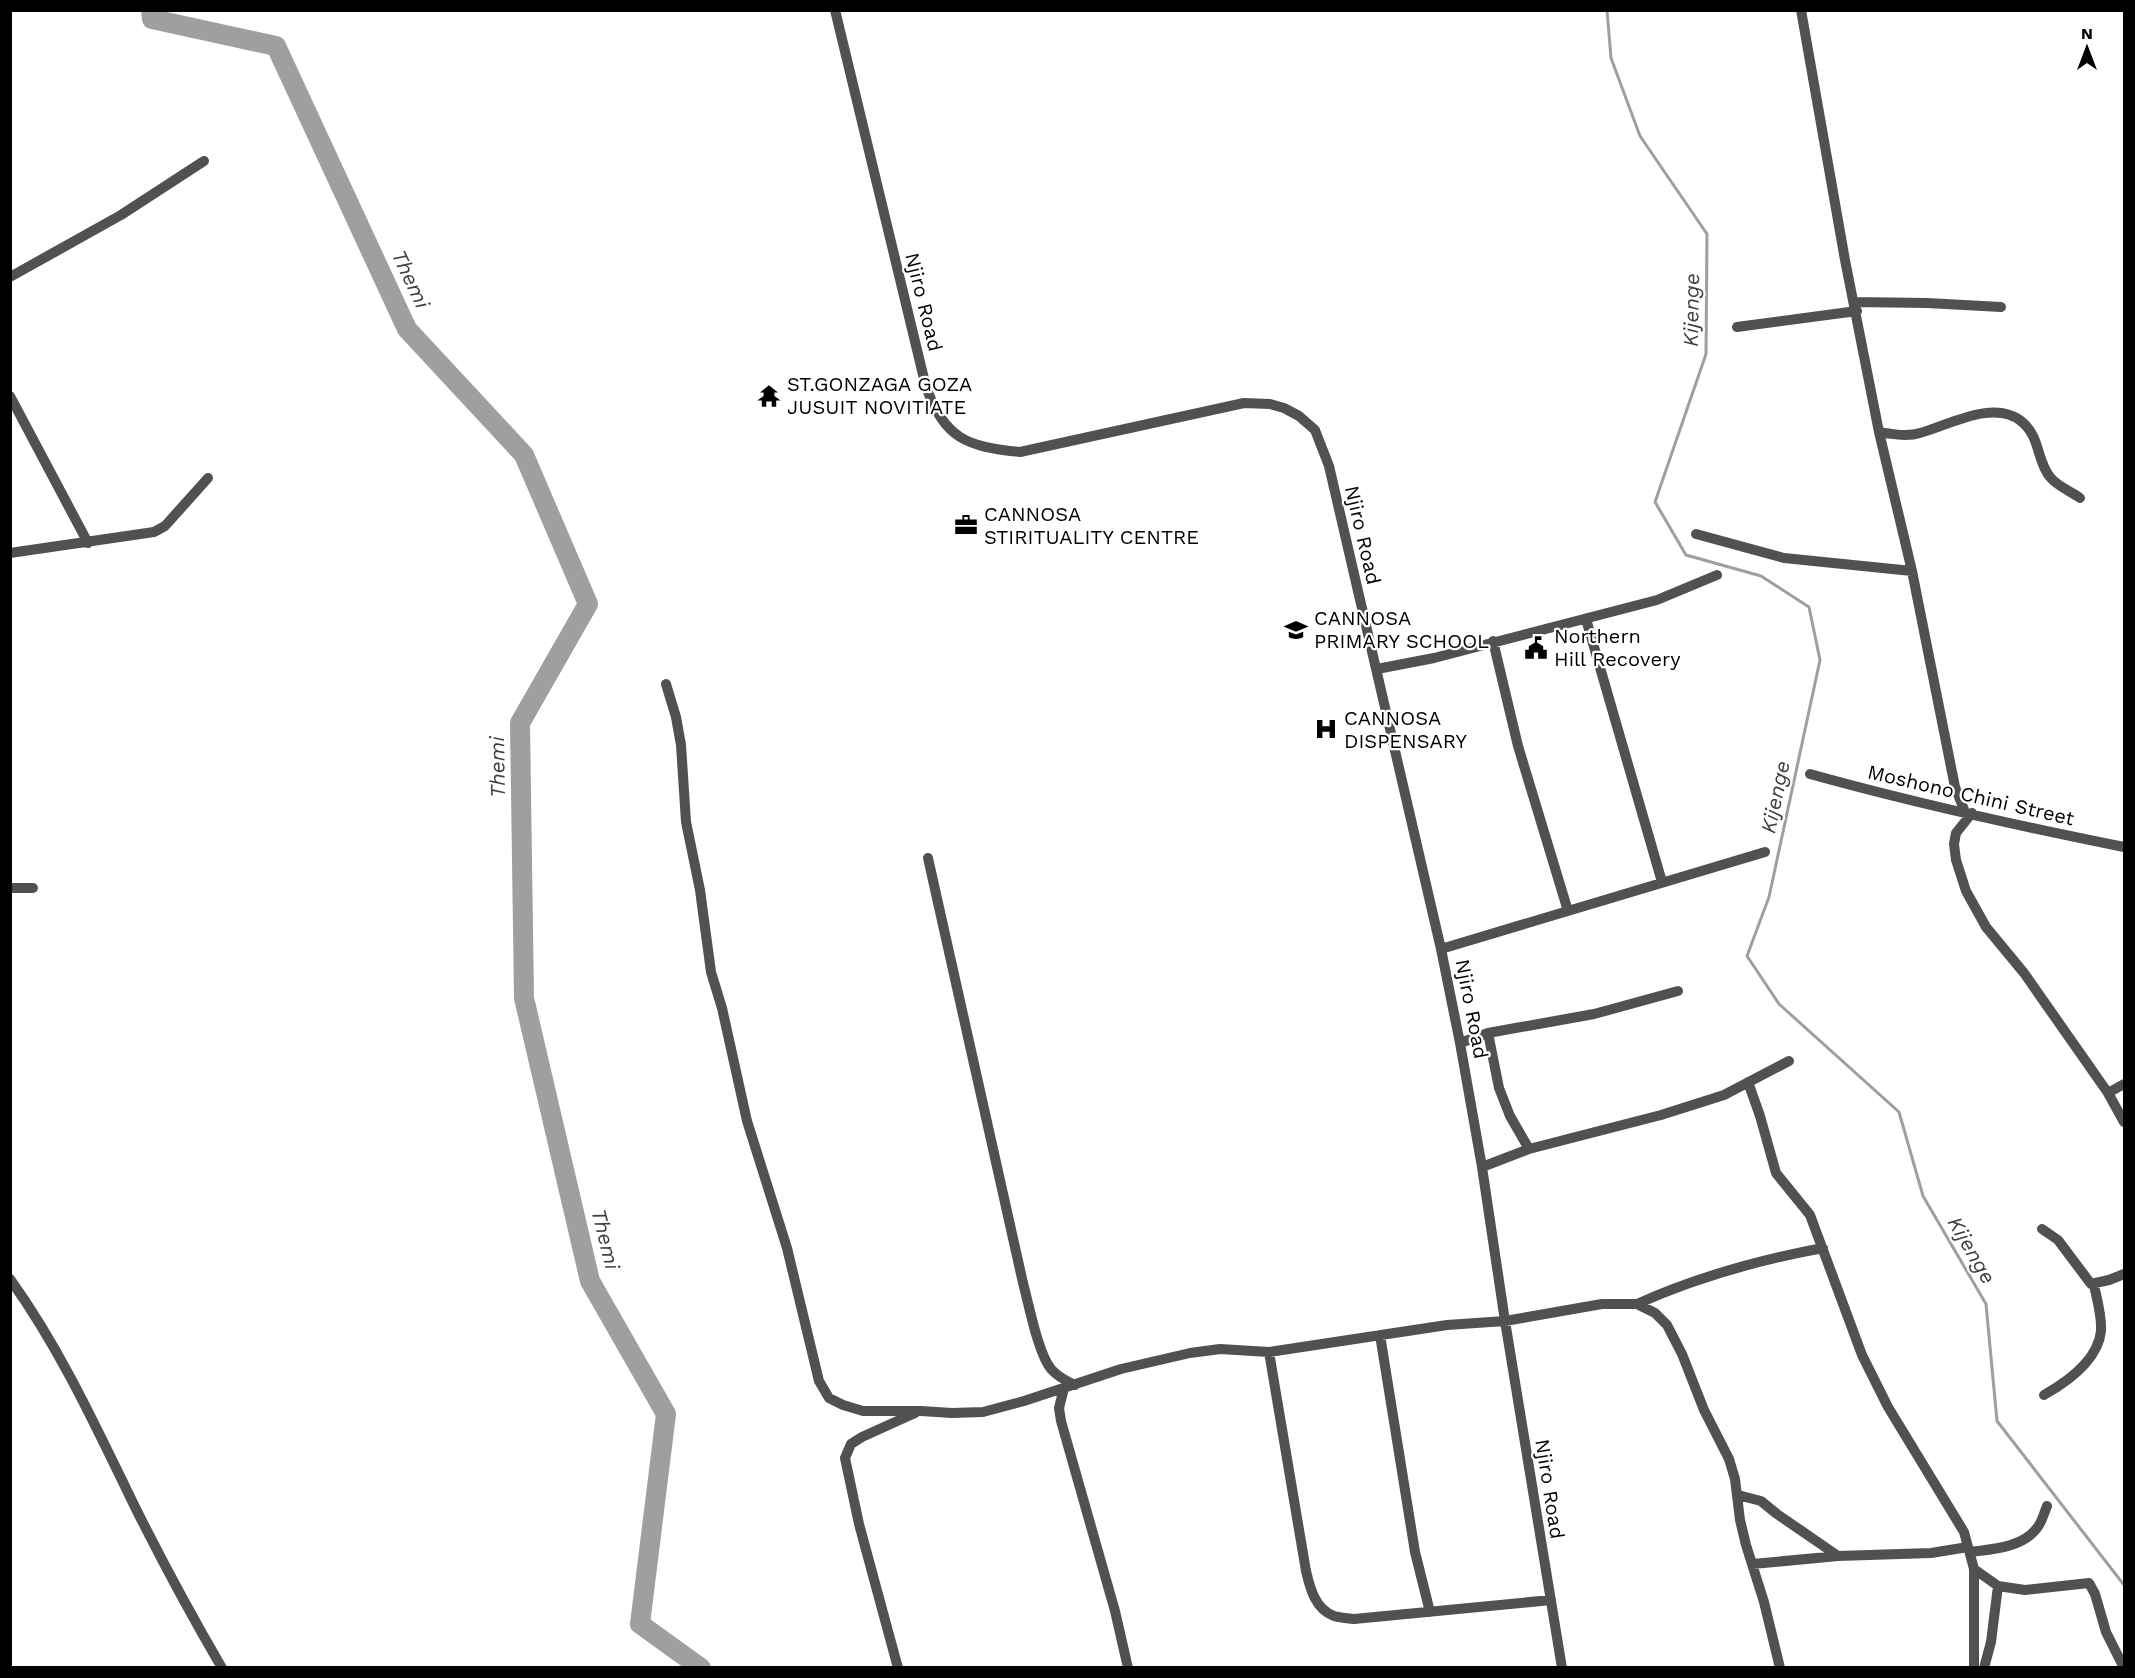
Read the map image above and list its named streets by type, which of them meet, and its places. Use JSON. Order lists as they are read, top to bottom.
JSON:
{
  "streets": {
    "street": ["Njiro Road", "Moshono Chini Street"]
  },
  "water": ["Themi", "Kijenge"],
  "places": {
    "temple": ["ST.GONZAGA GOZA JUSUIT NOVITIATE"],
    "office": ["CANNOSA STIRITUALITY CENTRE"],
    "school or university": ["CANNOSA PRIMARY SCHOOL"],
    "public building": ["Northern Hill Recovery"],
    "hospital": ["CANNOSA DISPENSARY"]
  },
  "north": "top"
}
